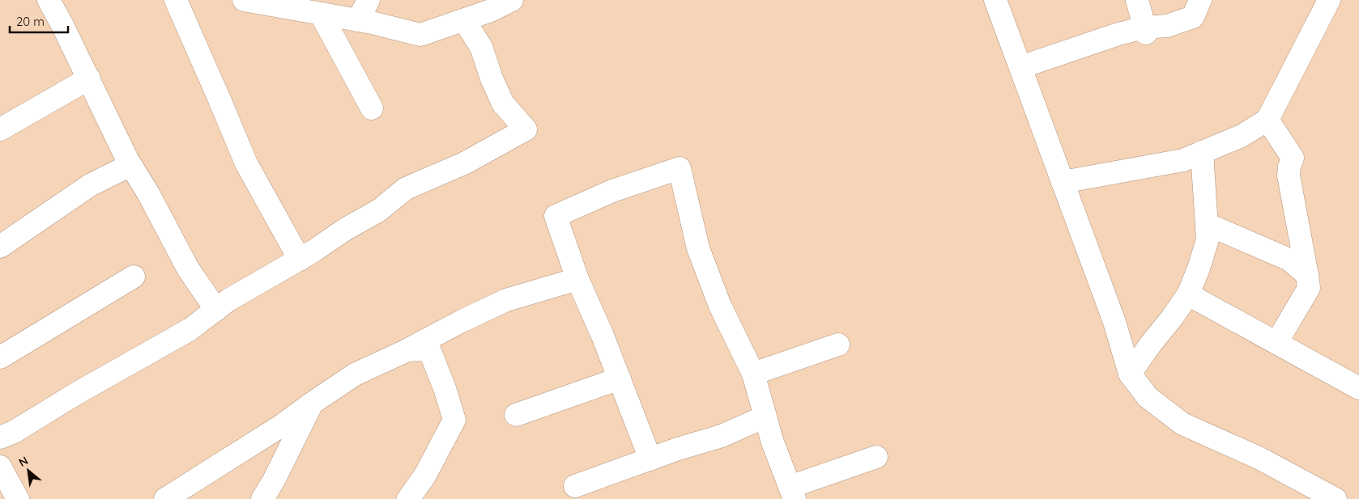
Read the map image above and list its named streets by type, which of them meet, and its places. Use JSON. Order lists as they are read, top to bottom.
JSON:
{
  "scale_bar": "20 m",
  "north": "top left"
}
